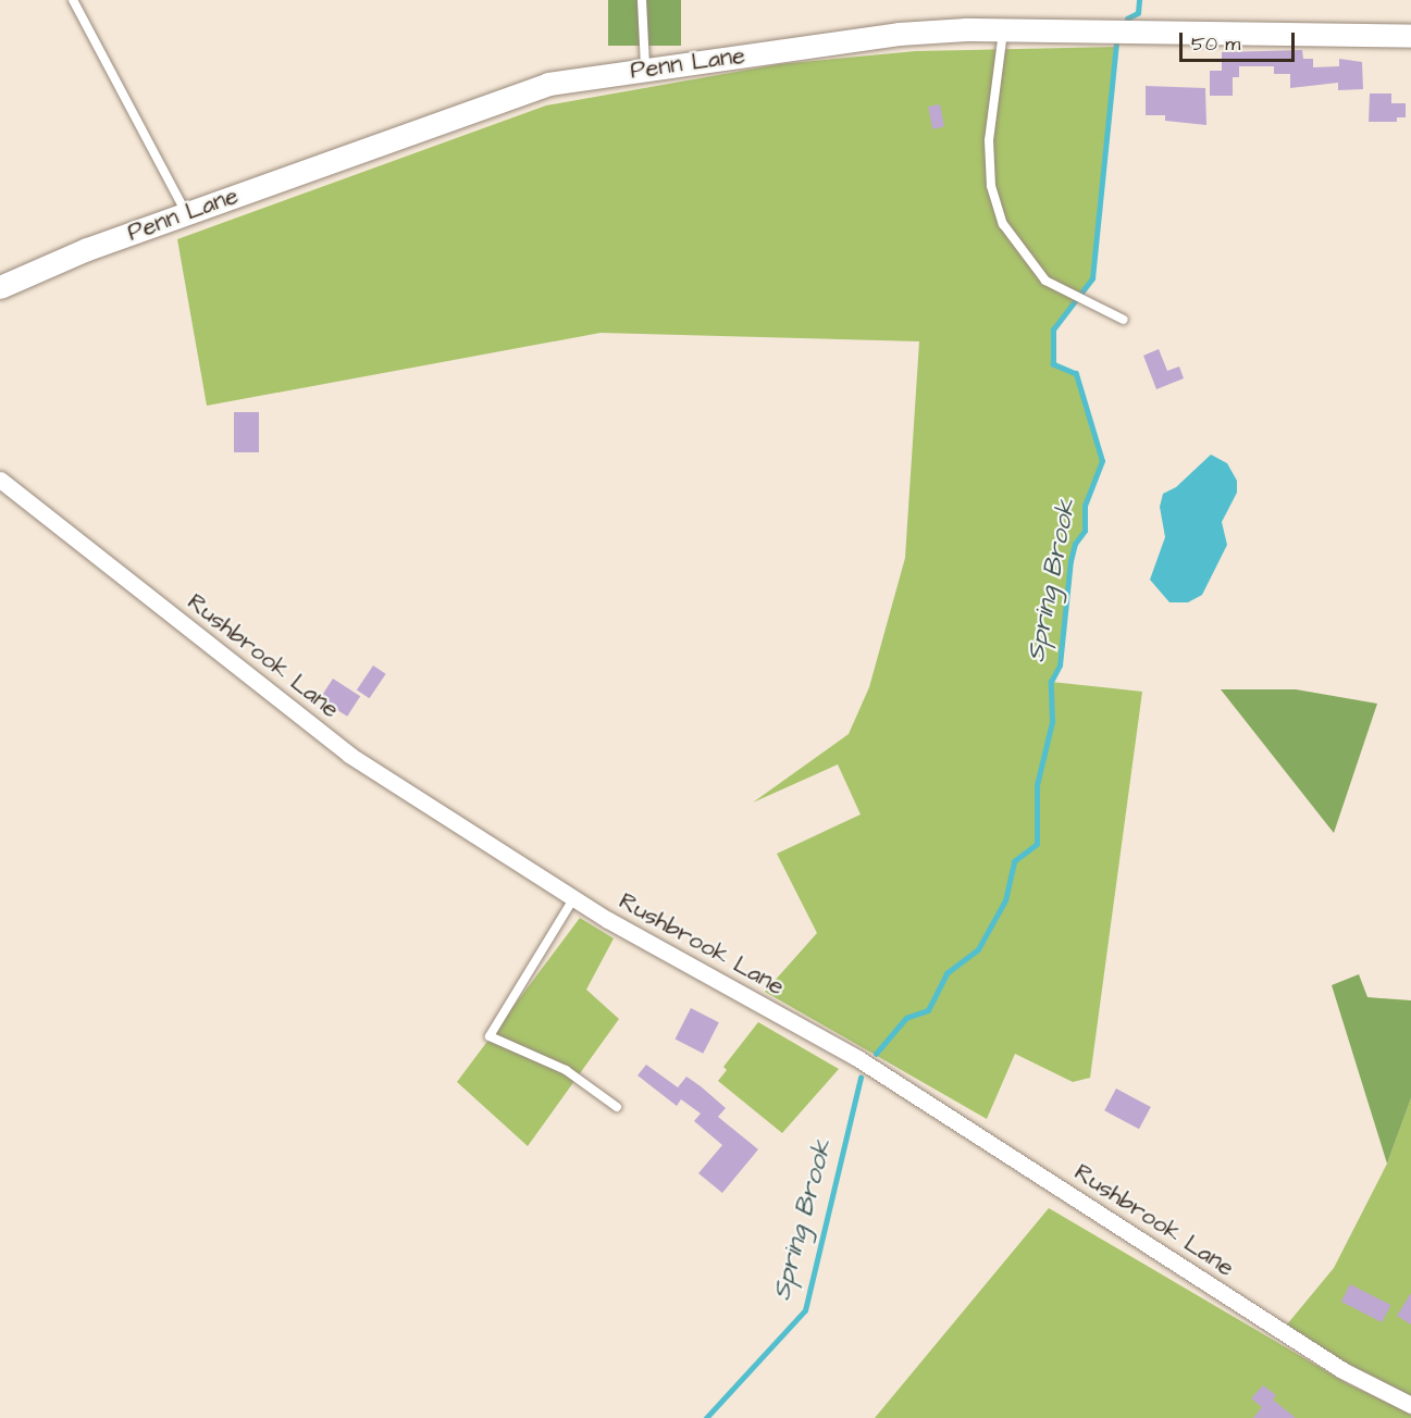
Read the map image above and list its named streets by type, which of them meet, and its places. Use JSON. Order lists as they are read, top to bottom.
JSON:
{
  "streets": {
    "street": ["Penn Lane", "Rushbrook Lane"]
  },
  "water": ["Spring Brook"],
  "scale_bar": "50 m"
}
